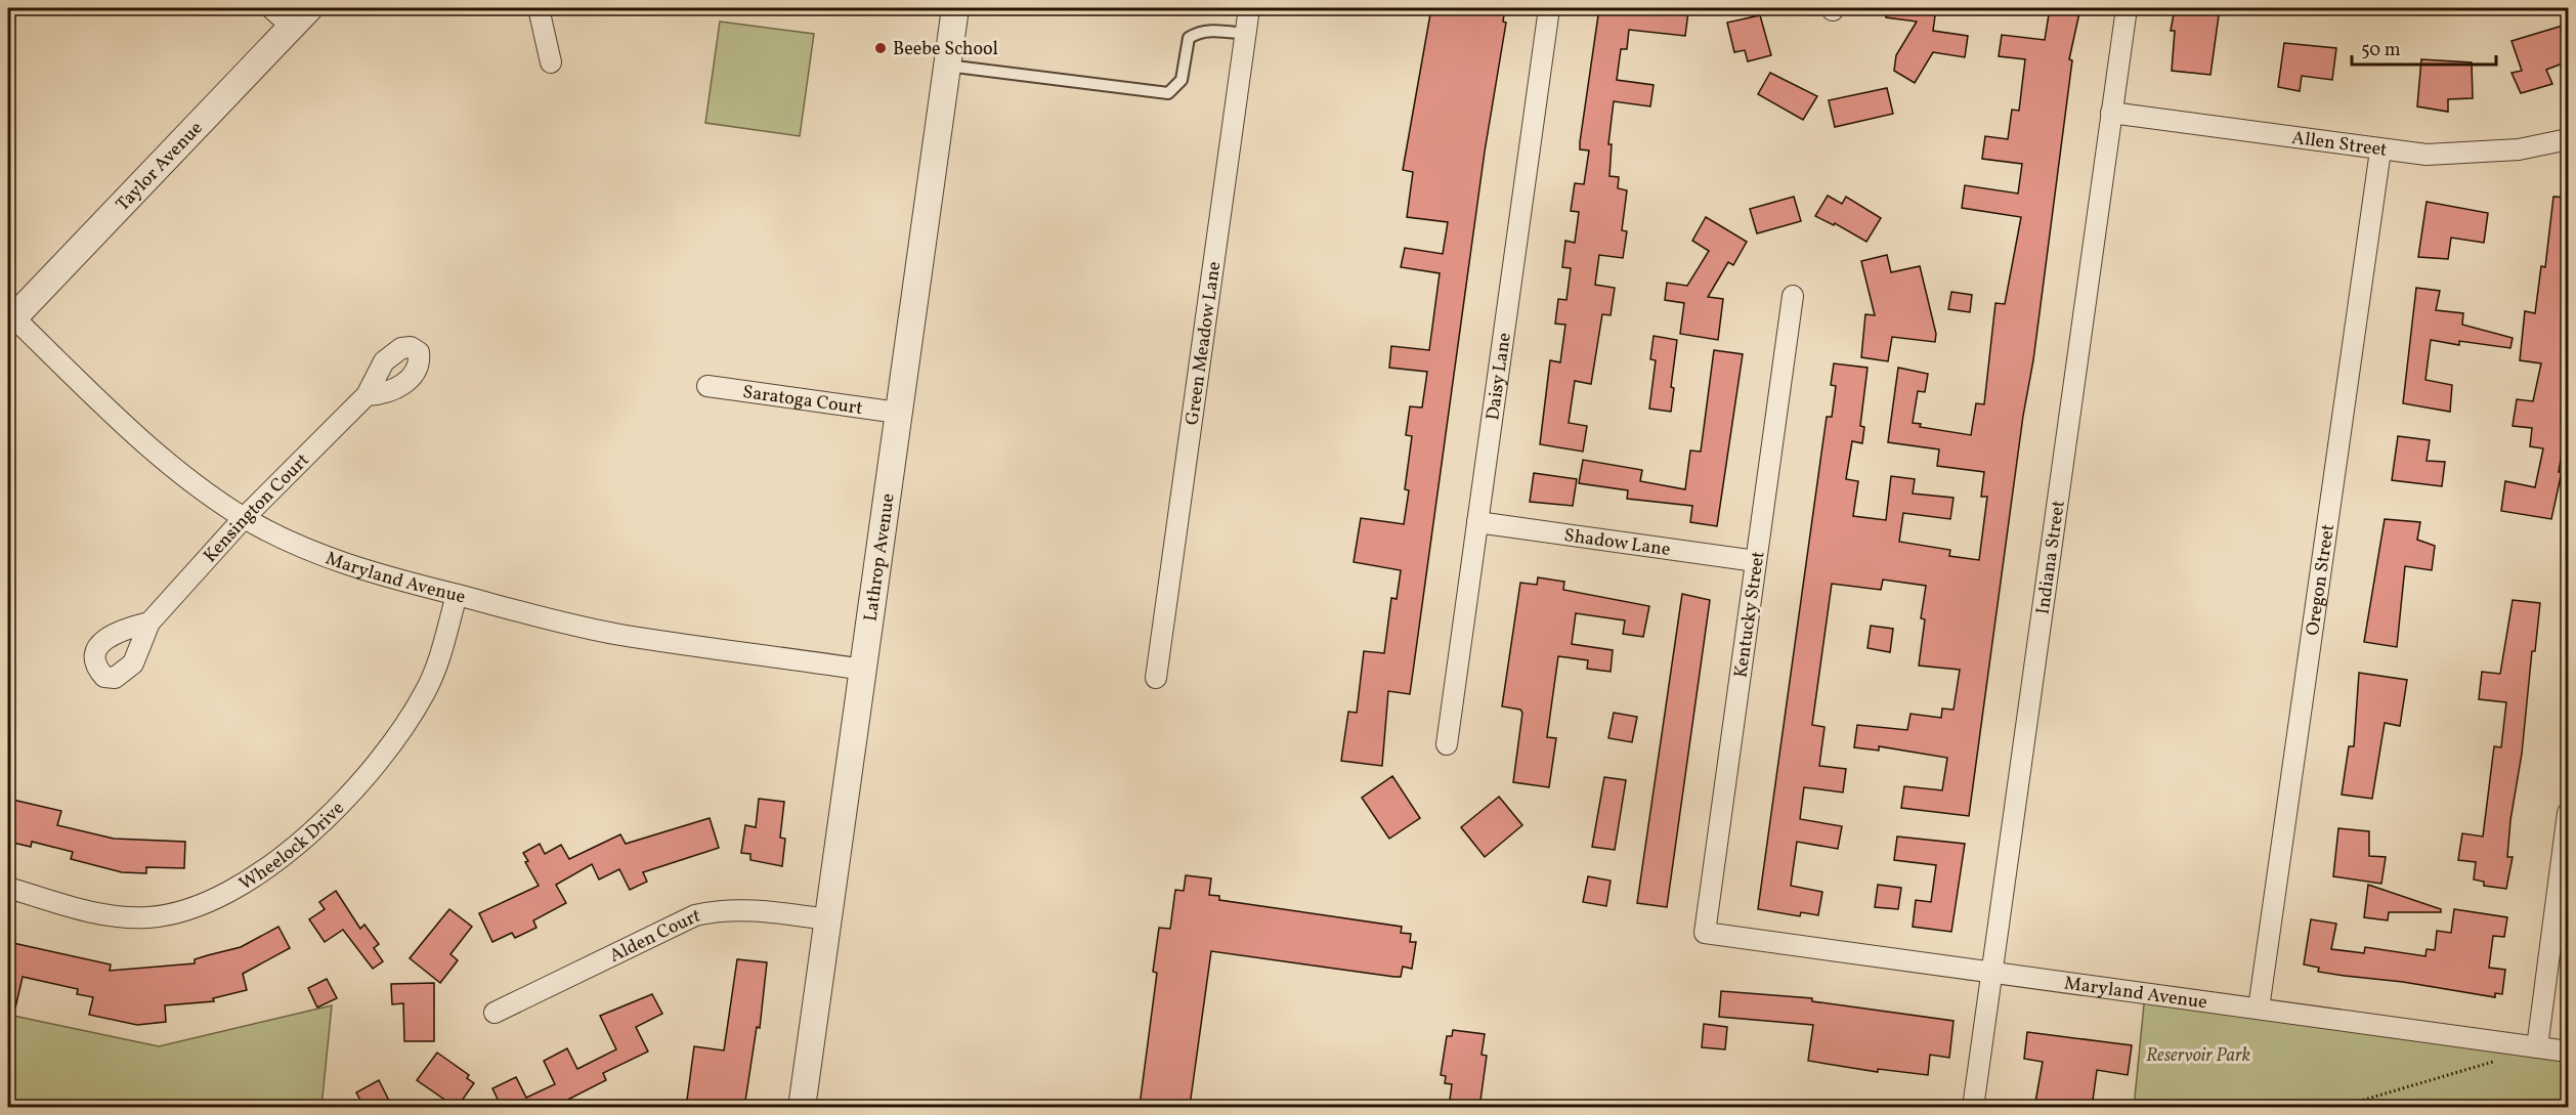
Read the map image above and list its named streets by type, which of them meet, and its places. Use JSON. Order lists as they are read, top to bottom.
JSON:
{
  "streets": {
    "street": [
      "Allen Street",
      "Taylor Avenue",
      "Green Meadow Lane",
      "Daisy Lane",
      "Saratoga Court",
      "Kensington Court",
      "Shadow Lane",
      "Indiana Street",
      "Lathrop Avenue",
      "Maryland Avenue",
      "Oregon Street",
      "Kentucky Street",
      "Wheelock Drive",
      "Alden Court"
    ]
  },
  "crossings": [
    ["Allen Street", "Indiana Street"],
    ["Allen Street", "Oregon Street"],
    ["Taylor Avenue", "Maryland Avenue"],
    ["Daisy Lane", "Shadow Lane"],
    ["Saratoga Court", "Lathrop Avenue"],
    ["Kensington Court", "Maryland Avenue"],
    ["Shadow Lane", "Kentucky Street"],
    ["Indiana Street", "Maryland Avenue"],
    ["Lathrop Avenue", "Maryland Avenue"],
    ["Lathrop Avenue", "Alden Court"],
    ["Maryland Avenue", "Oregon Street"],
    ["Maryland Avenue", "Kentucky Street"],
    ["Maryland Avenue", "Wheelock Drive"]
  ],
  "parks": ["Reservoir Park"],
  "places": ["Beebe School"],
  "scale_bar": "50 m"
}
